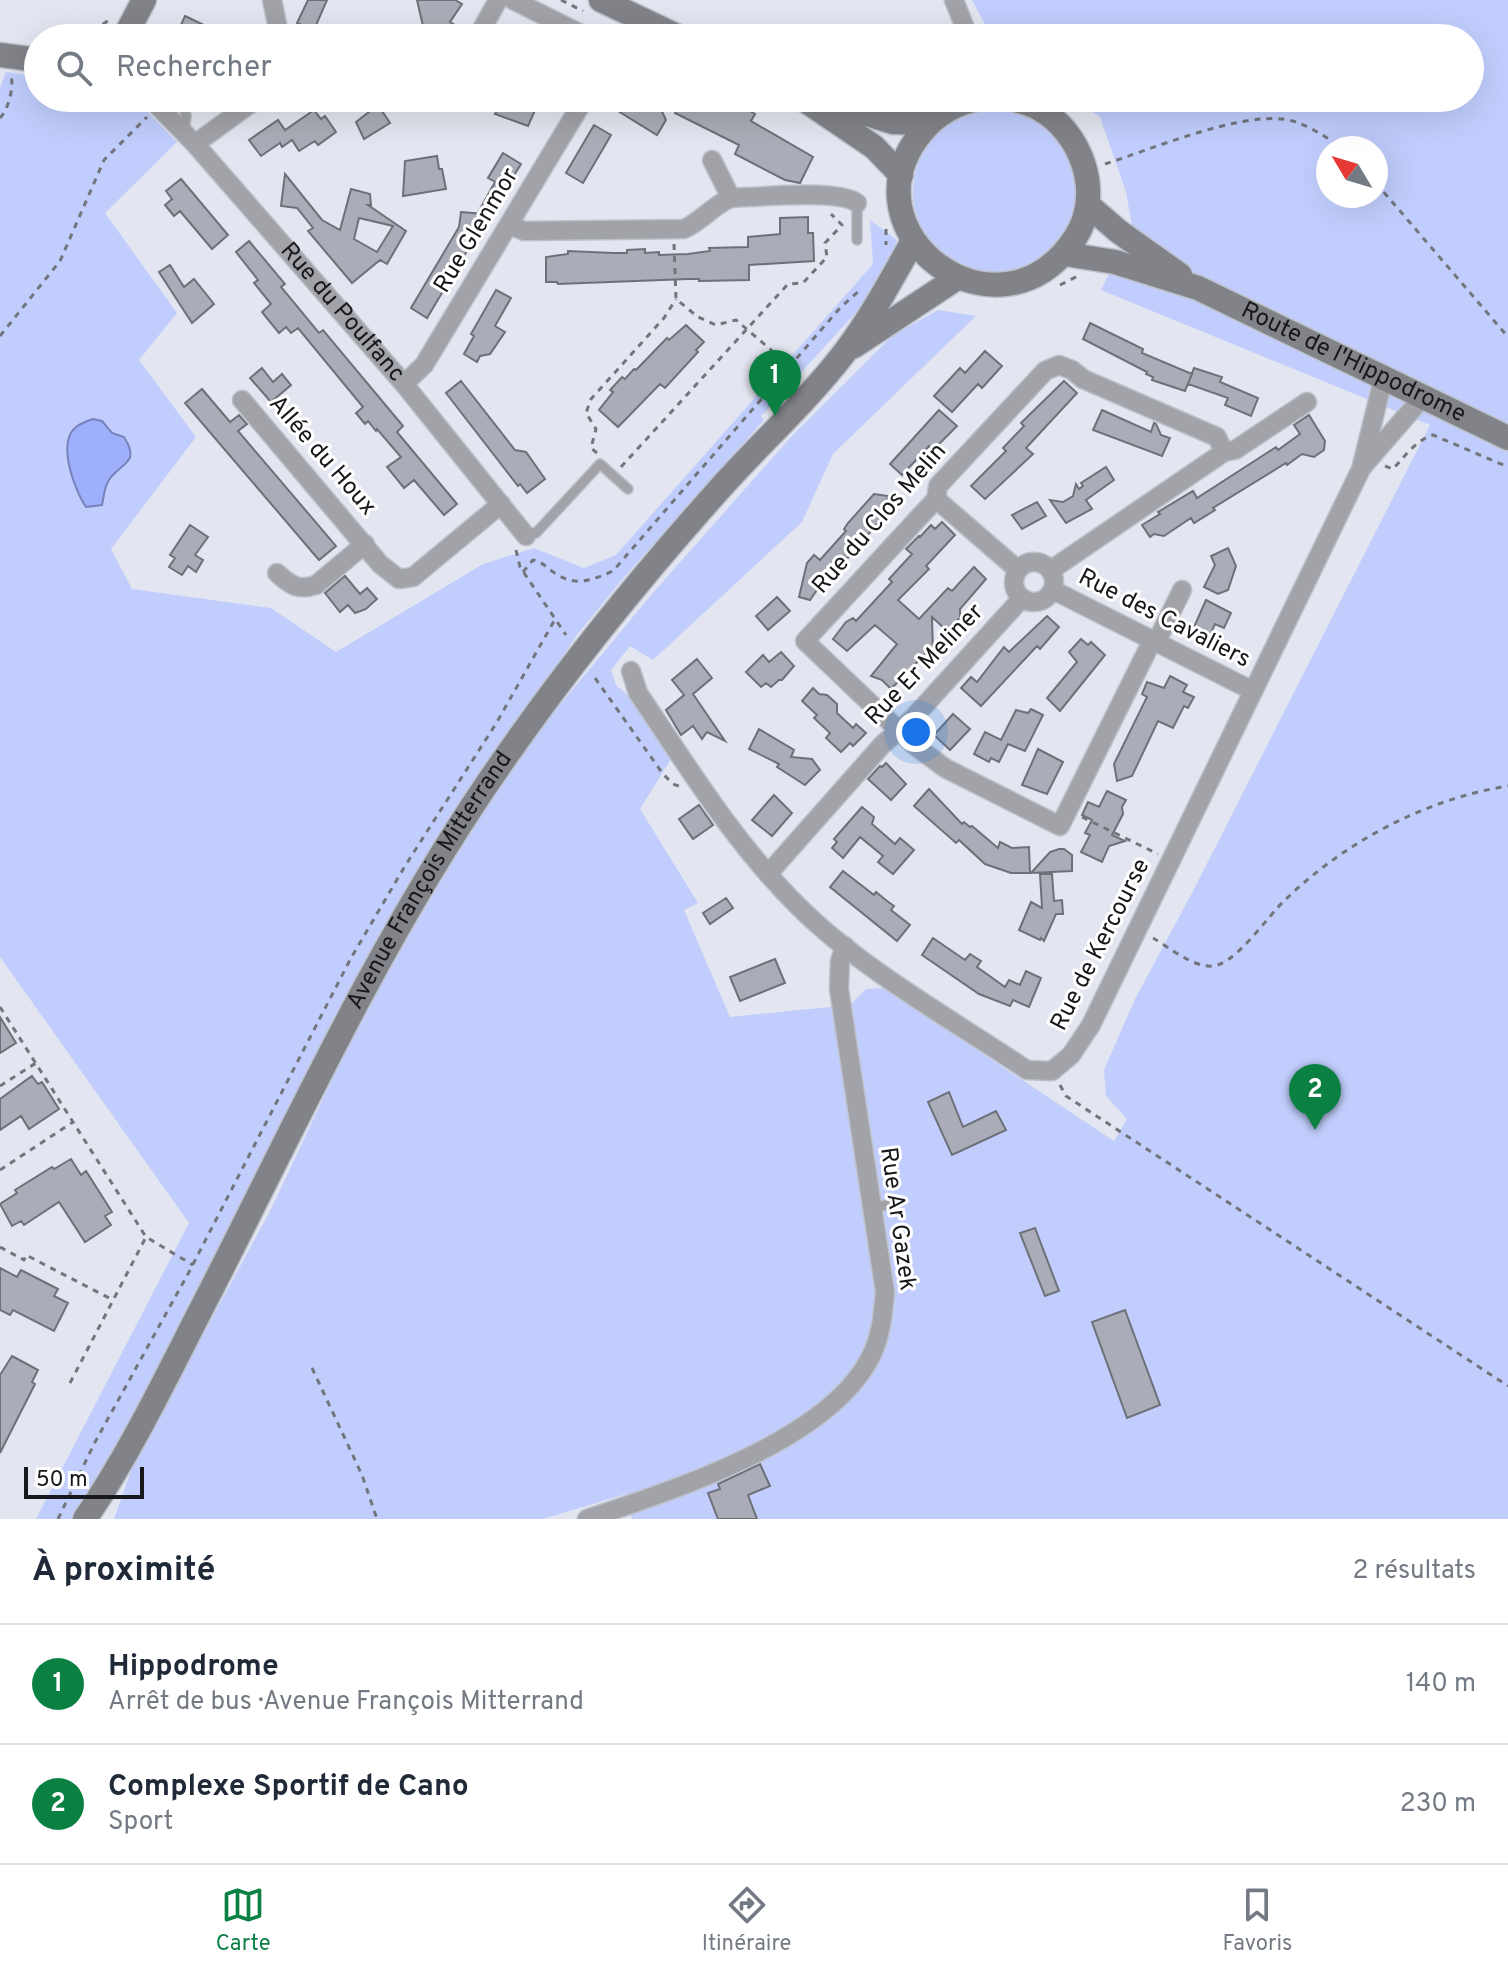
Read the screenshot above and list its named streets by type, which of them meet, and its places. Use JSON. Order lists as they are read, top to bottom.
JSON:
{
  "streets": {
    "main road": ["Route de l'Hippodrome", "Avenue François Mitterrand"],
    "street": [
      "Rue Glenmor",
      "Rue du Poulfanc",
      "Allée du Houx",
      "Rue du Clos Melin",
      "Rue des Cavaliers",
      "Rue Er Meliner",
      "Rue de Kercourse",
      "Rue Ar Gazek"
    ]
  },
  "crossings": [
    ["Rue Glenmor", "Rue du Poulfanc"],
    ["Rue du Poulfanc", "Allée du Houx"],
    ["Route de l'Hippodrome", "Rue de Kercourse"],
    ["Rue du Clos Melin", "Rue Er Meliner"],
    ["Rue des Cavaliers", "Rue Er Meliner"],
    ["Rue des Cavaliers", "Rue de Kercourse"]
  ],
  "scale_bar": "50 m",
  "north": "top left",
  "page": {
    "search": "Rechercher",
    "pins": ["1", "2"],
    "scale": "50 m",
    "heading": ["À proximité", "2 résultats"],
    "list": [
      {
        "mark": "1",
        "name": "Hippodrome",
        "note": "Arrêt de bus · Avenue François Mitterrand",
        "value": "140 m"
      },
      {
        "mark": "2",
        "name": "Complexe Sportif de Cano",
        "note": "Sport",
        "value": "230 m"
      }
    ],
    "nav": ["Carte", "Itinéraire", "Favoris"]
  }
}
